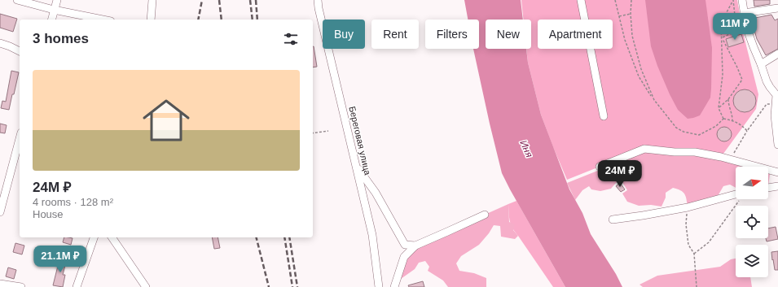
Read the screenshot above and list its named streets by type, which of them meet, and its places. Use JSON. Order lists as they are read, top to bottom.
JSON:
{
  "streets": {
    "street": ["Береговая улица"]
  },
  "water": ["Иня"],
  "north": "right",
  "page": {
    "price": ["11M ₽", "24M ₽", "21.1M ₽"],
    "chip": [
      "Buy",
      "Rent",
      "Filters",
      "New",
      "Apartment"
    ],
    "heading": "3 homes",
    "list": [
      {
        "name": "24M ₽",
        "note": "4 rooms · 128 m² · House"
      }
    ]
  }
}
